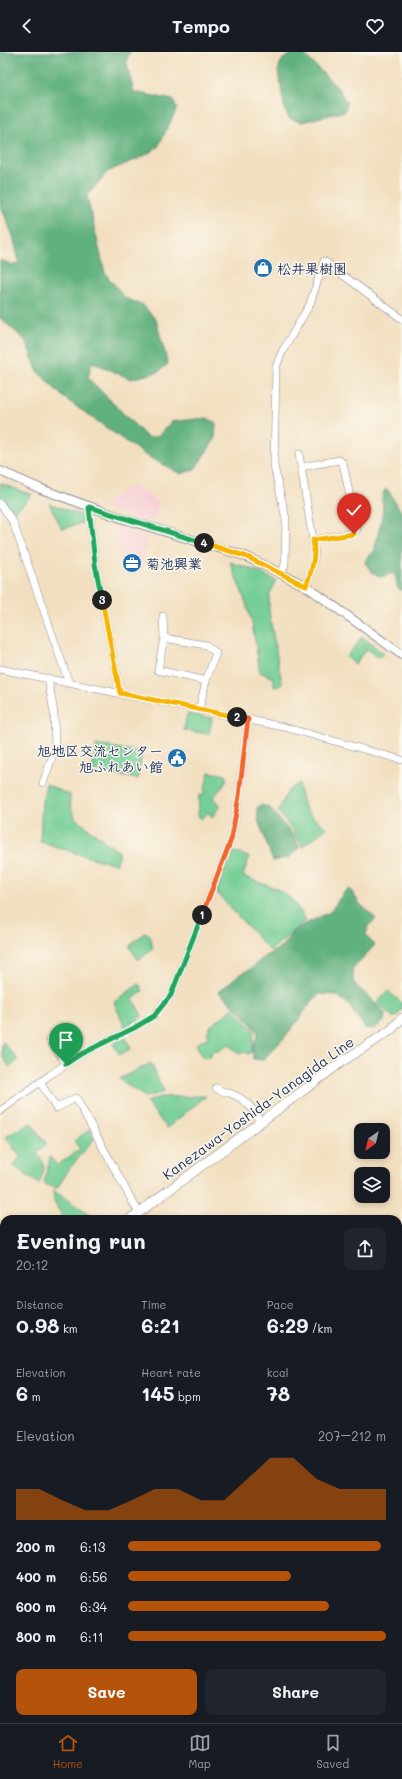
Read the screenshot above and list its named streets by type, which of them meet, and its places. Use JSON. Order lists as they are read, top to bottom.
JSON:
{
  "streets": {
    "main road": ["Kanezawa-Yoshida-Yanagida Line"]
  },
  "places": {
    "shop": ["松井果樹園"],
    "office": ["菊池興業"],
    "public building": ["旭地区交流センター 旭ふれあい館"]
  },
  "north": "bottom left",
  "page": {
    "header": "Tempo",
    "pins": [
      "4",
      "3",
      "2",
      "1"
    ],
    "heading": ["Evening run", "20:12"],
    "stats": [
      ["Distance", "0.98 km"],
      ["Time", "6:21"],
      ["Pace", "6:29 /km"],
      ["Elevation", "6 m"],
      ["Heart rate", "145 bpm"],
      ["kcal", "78"]
    ],
    "chart": ["Elevation", "207–212 m"],
    "list": [
      {
        "name": "200 m",
        "note": "6:13"
      },
      {
        "name": "400 m",
        "note": "6:56"
      },
      {
        "name": "600 m",
        "note": "6:34"
      },
      {
        "name": "800 m",
        "note": "6:11"
      }
    ],
    "buttons": ["Save", "Share"],
    "tabs": ["Home", "Map", "Saved"]
  }
}
